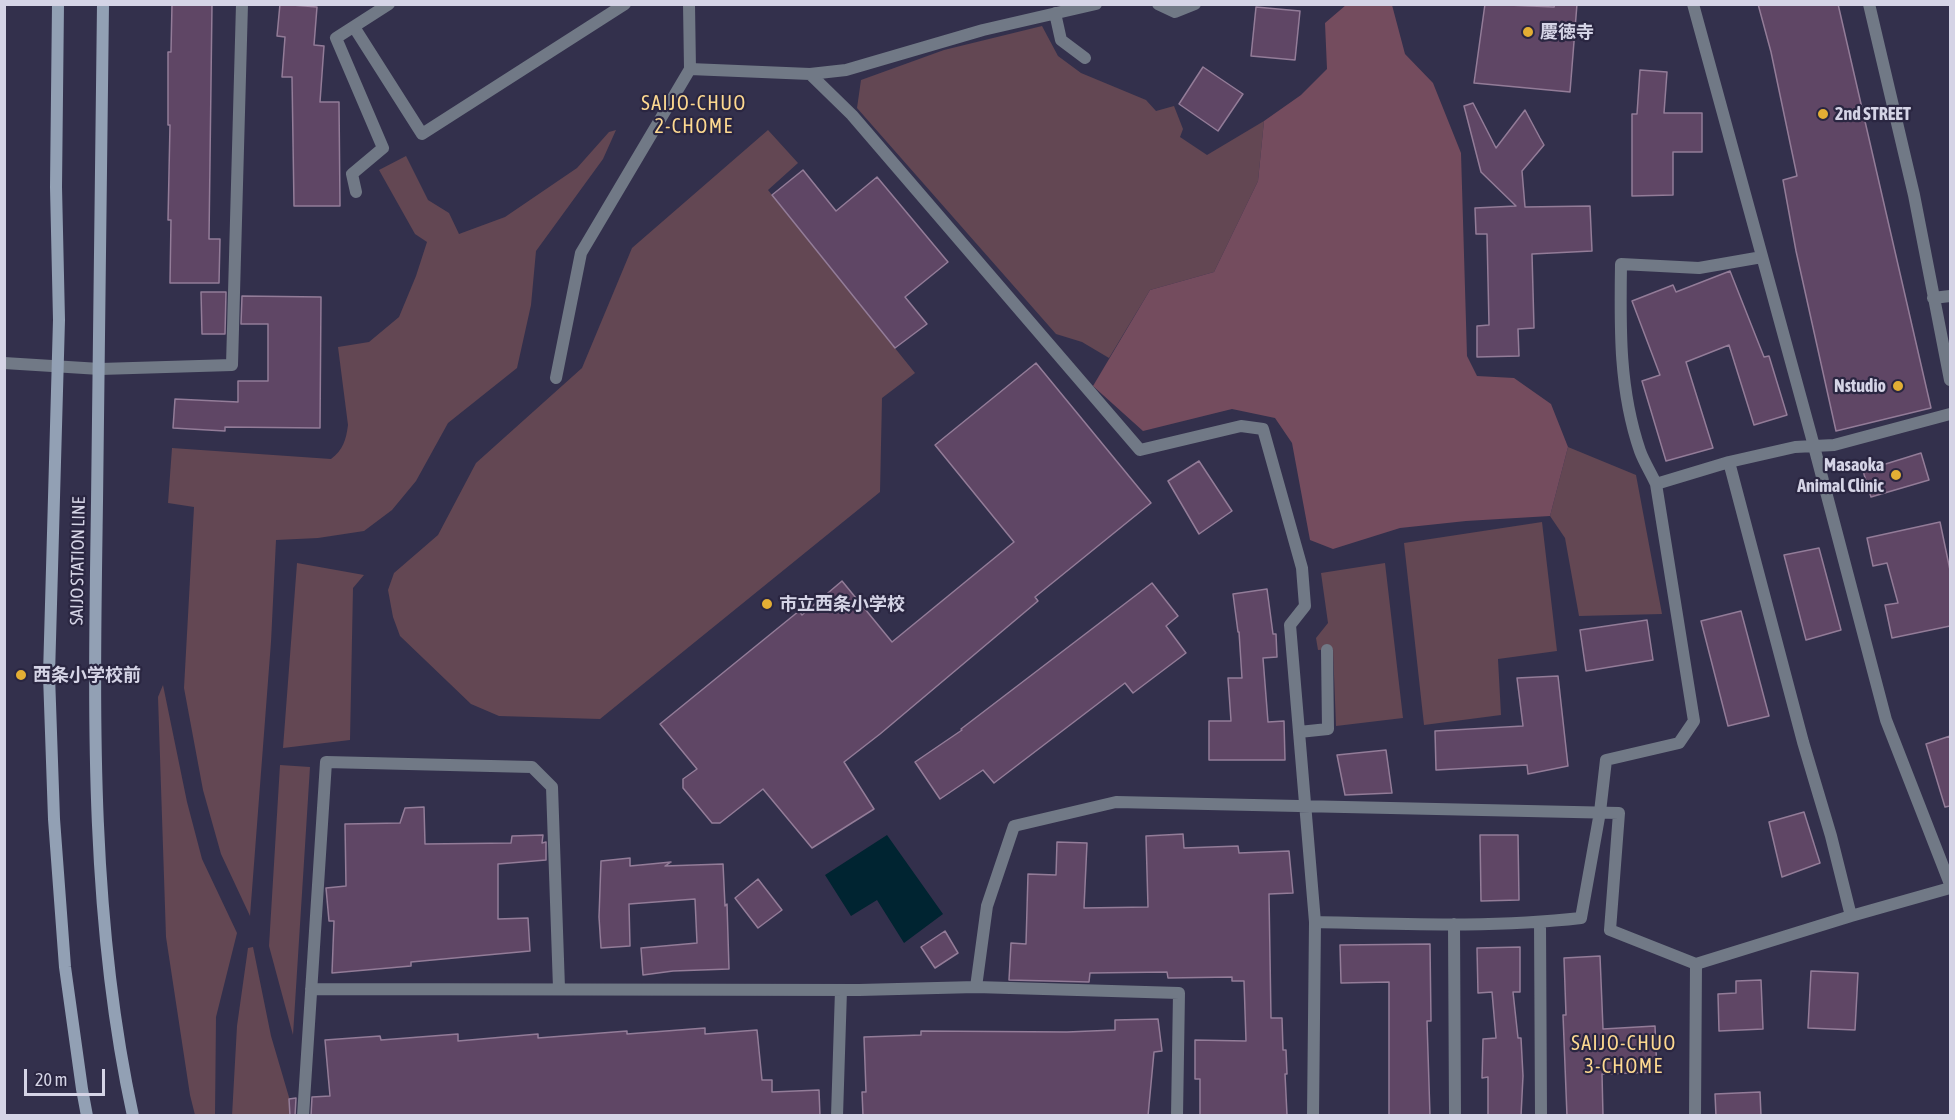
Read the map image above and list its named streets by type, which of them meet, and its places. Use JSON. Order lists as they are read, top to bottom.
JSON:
{
  "streets": {
    "main road": ["SAIJO STATION LINE"]
  },
  "districts": ["SAIJO-CHUO 2-CHOME", "SAIJO-CHUO 3-CHOME"],
  "places": [
    "慶徳寺",
    "2nd STREET",
    "Nstudio",
    "Masaoka Animal Clinic",
    "市立西条小学校",
    "西条小学校前"
  ],
  "scale_bar": "20 m"
}
